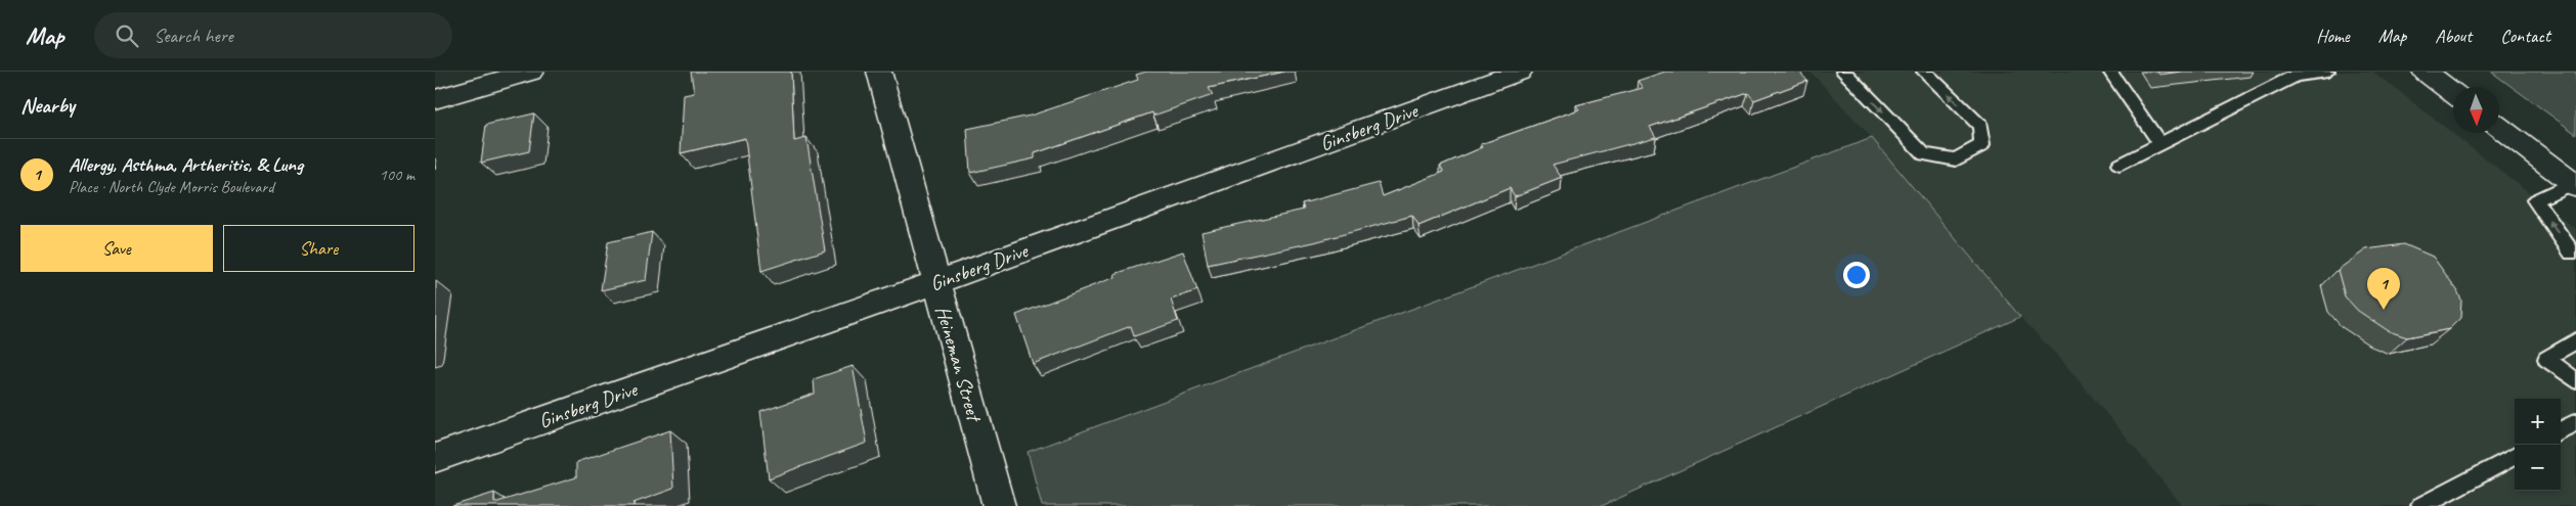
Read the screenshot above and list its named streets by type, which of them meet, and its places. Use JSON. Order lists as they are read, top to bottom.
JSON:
{
  "streets": {
    "street": ["Ginsberg Drive", "Heineman Street"]
  },
  "crossings": [
    ["Ginsberg Drive", "Heineman Street"]
  ],
  "north": "bottom",
  "page": {
    "header": "Map",
    "search": "Search here",
    "nav": [
      "Home",
      "Map",
      "About",
      "Contact"
    ],
    "heading": "Nearby",
    "list": [
      {
        "mark": "1",
        "name": "Allergy, Asthma, Artheritis, & Lung",
        "note": "Place · North Clyde Morris Boulevard",
        "value": "100 m"
      }
    ],
    "buttons": ["Save", "Share"],
    "pins": "1",
    "map_buttons": ["+", "−"]
  }
}
